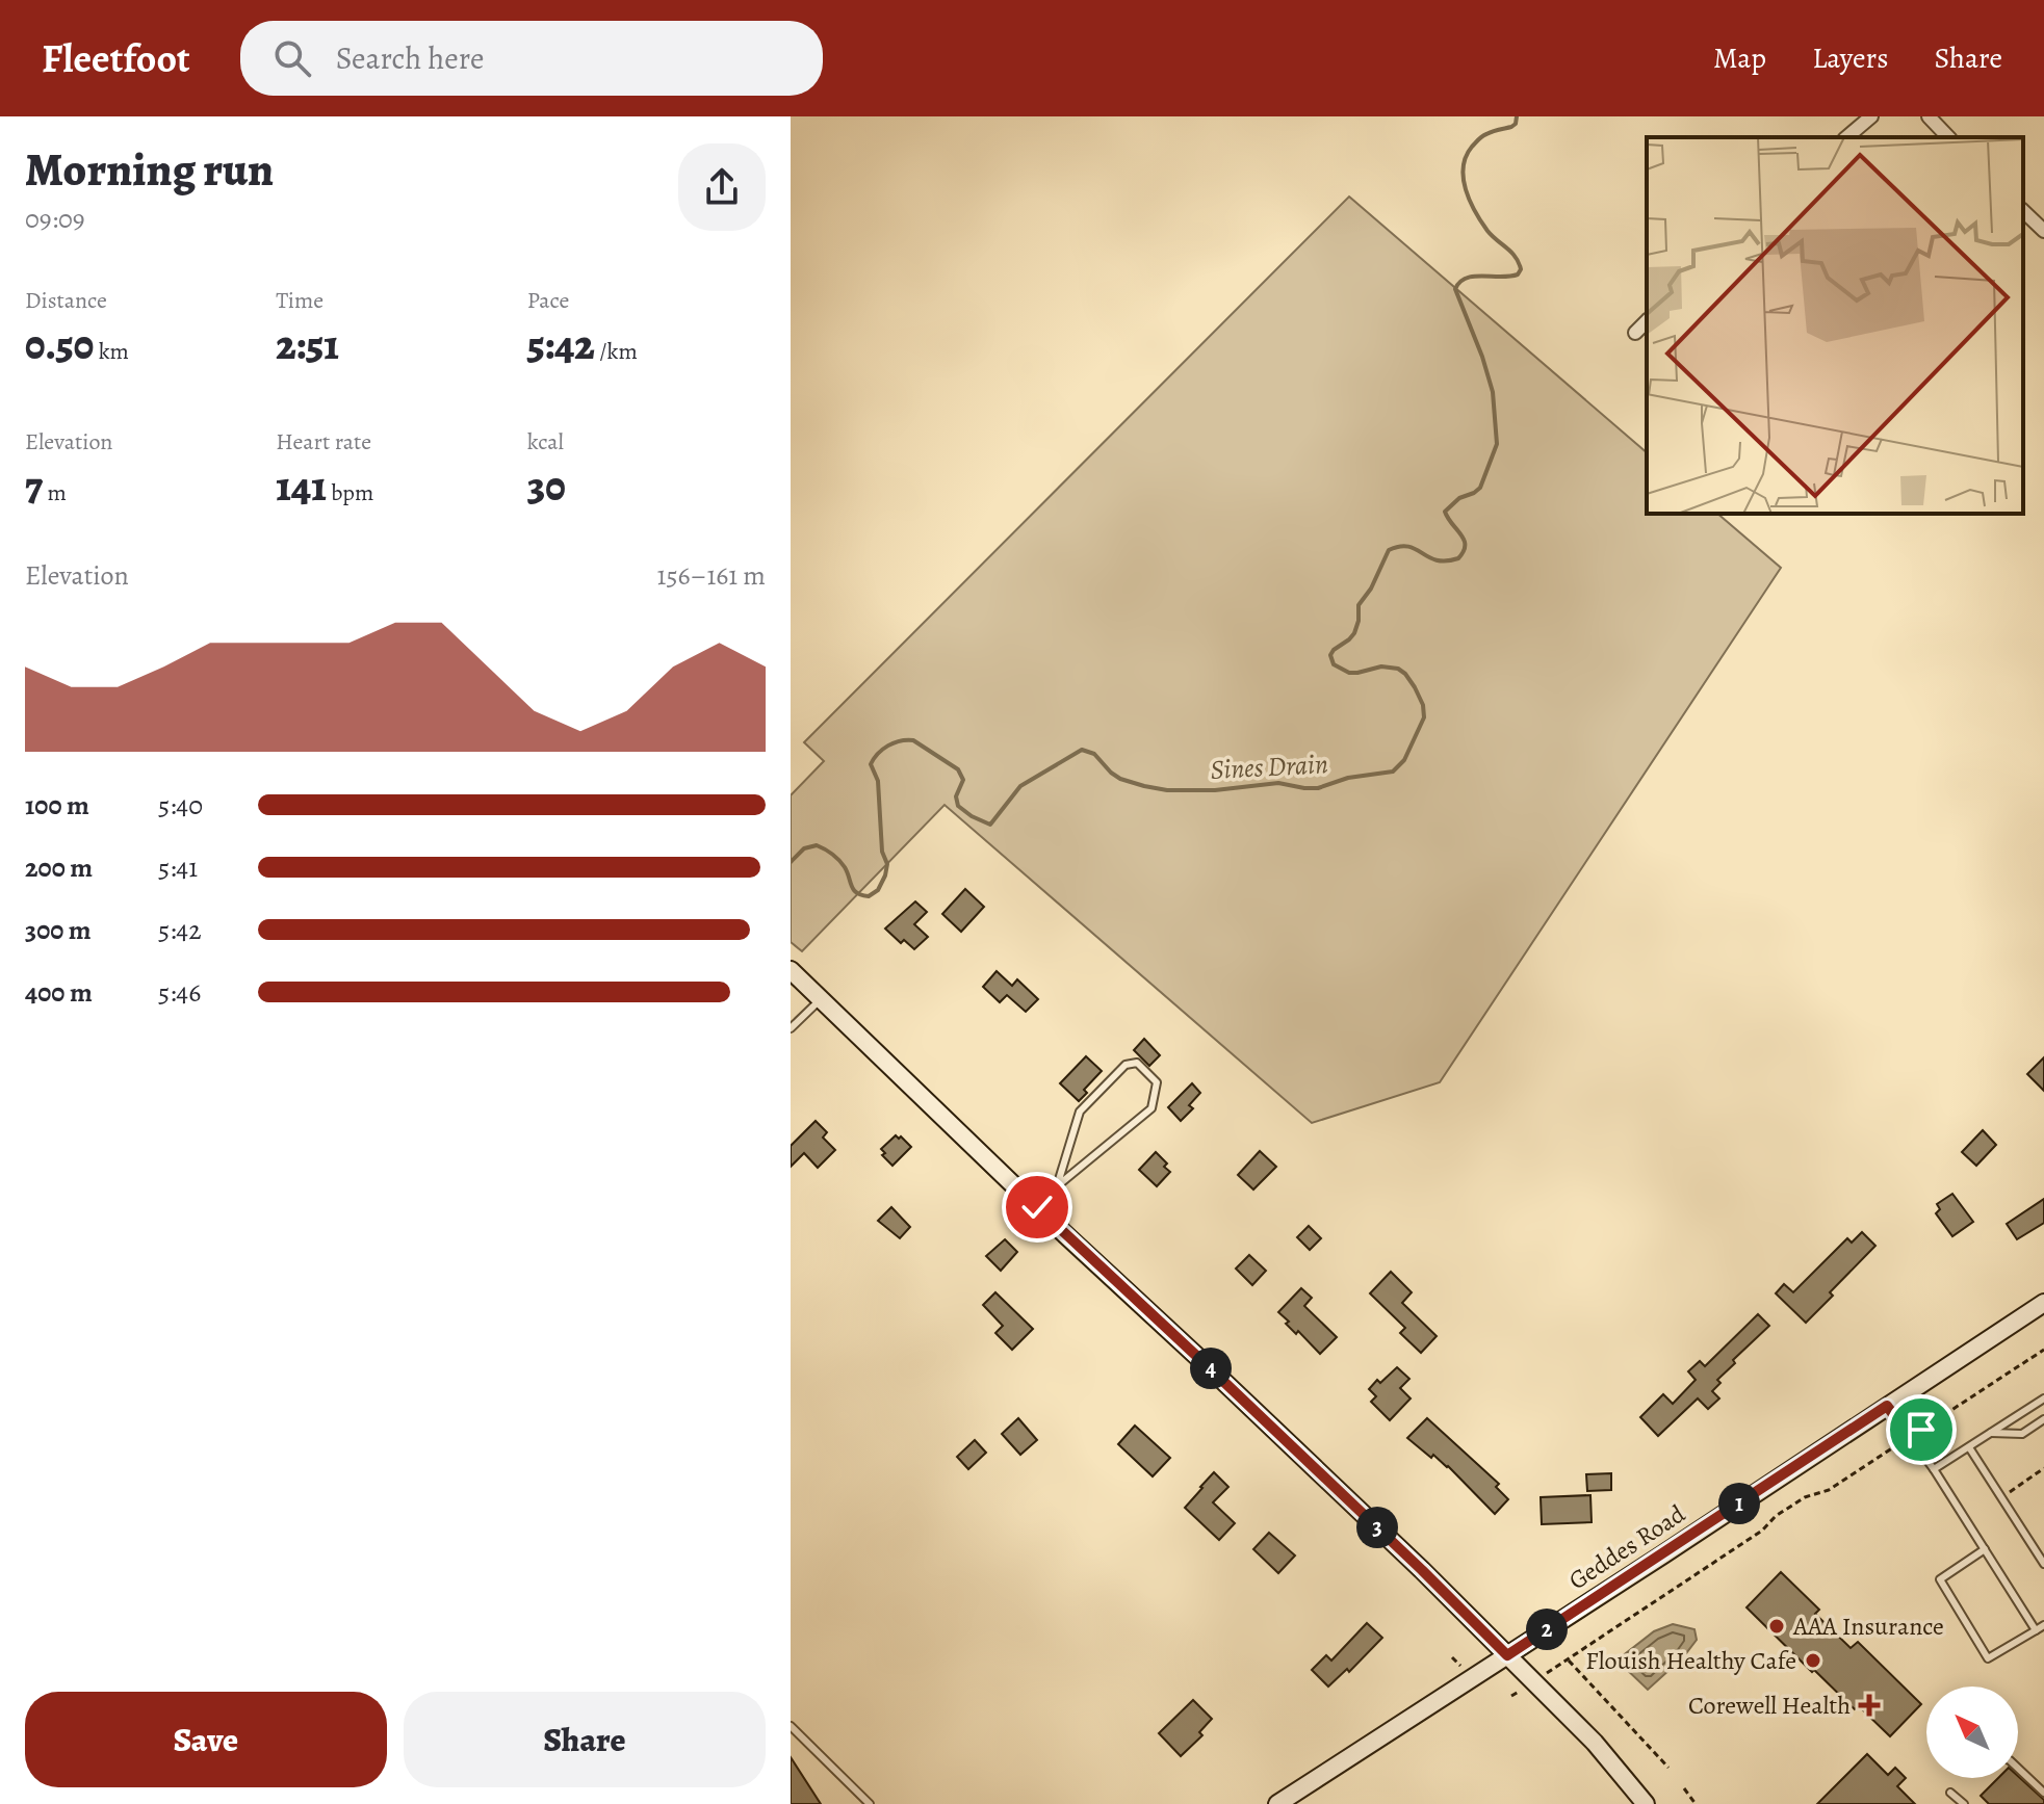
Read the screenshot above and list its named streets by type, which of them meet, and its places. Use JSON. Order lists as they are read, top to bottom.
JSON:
{
  "streets": {
    "main road": ["Geddes Road"]
  },
  "water": ["Sines Drain"],
  "places": {
    "other": ["AAA Insurance", "Flouish Healthy Cafe"],
    "health": ["Corewell Health"]
  },
  "north": "top left",
  "page": {
    "header": "Fleetfoot",
    "search": "Search here",
    "nav": ["Map", "Layers", "Share"],
    "heading": ["Morning run", "09:09"],
    "stats": [
      ["Distance", "0.50 km"],
      ["Time", "2:51"],
      ["Pace", "5:42 /km"],
      ["Elevation", "7 m"],
      ["Heart rate", "141 bpm"],
      ["kcal", "30"]
    ],
    "chart": ["Elevation", "156–161 m"],
    "list": [
      {
        "name": "100 m",
        "note": "5:40"
      },
      {
        "name": "200 m",
        "note": "5:41"
      },
      {
        "name": "300 m",
        "note": "5:42"
      },
      {
        "name": "400 m",
        "note": "5:46"
      }
    ],
    "pins": [
      "4",
      "1",
      "3",
      "2"
    ],
    "buttons": ["Save", "Share"]
  }
}
